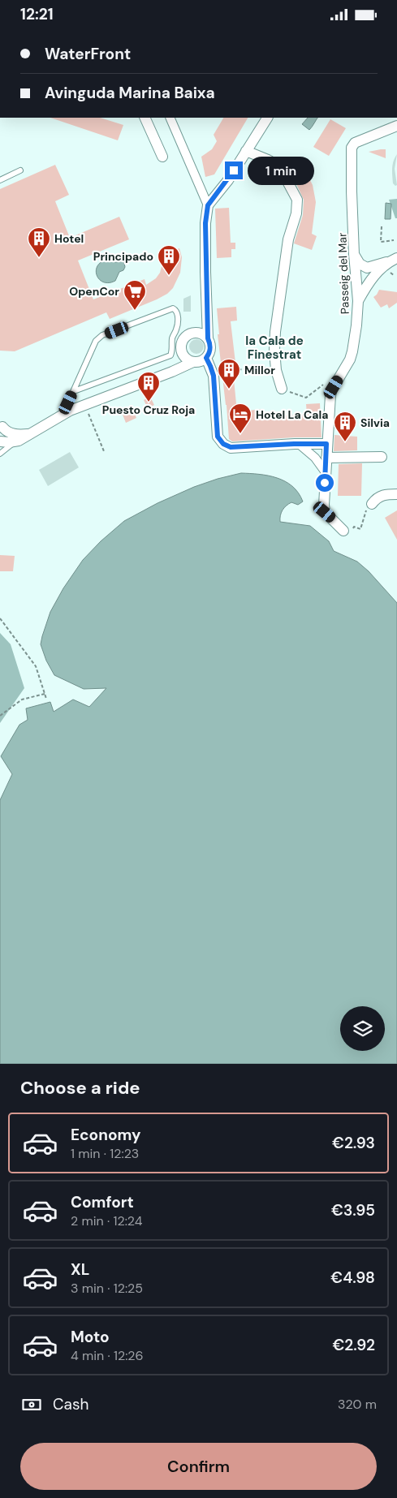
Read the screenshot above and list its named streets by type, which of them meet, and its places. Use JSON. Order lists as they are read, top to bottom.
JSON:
{
  "streets": {
    "street": ["Passeig del Mar"]
  },
  "districts": ["la Cala de Finestrat"],
  "places": {
    "building": [
      "Hotel",
      "Principado",
      "Millor",
      "Puesto Cruz Roja",
      "Silvia"
    ],
    "supermarket": ["OpenCor"],
    "hotel": ["Hotel La Cala"]
  },
  "page": {
    "status": "12:21",
    "banner": ["WaterFront", "Avinguda Marina Baixa"],
    "bubble": "1 min",
    "heading": "Choose a ride",
    "list": [
      {
        "name": "Economy",
        "note": "1 min · 12:23",
        "value": "€2.93"
      },
      {
        "name": "Comfort",
        "note": "2 min · 12:24",
        "value": "€3.95"
      },
      {
        "name": "XL",
        "note": "3 min · 12:25",
        "value": "€4.98"
      },
      {
        "name": "Moto",
        "note": "4 min · 12:26",
        "value": "€2.92"
      }
    ],
    "pay": ["Cash", "320 m"],
    "buttons": "Confirm"
  }
}
